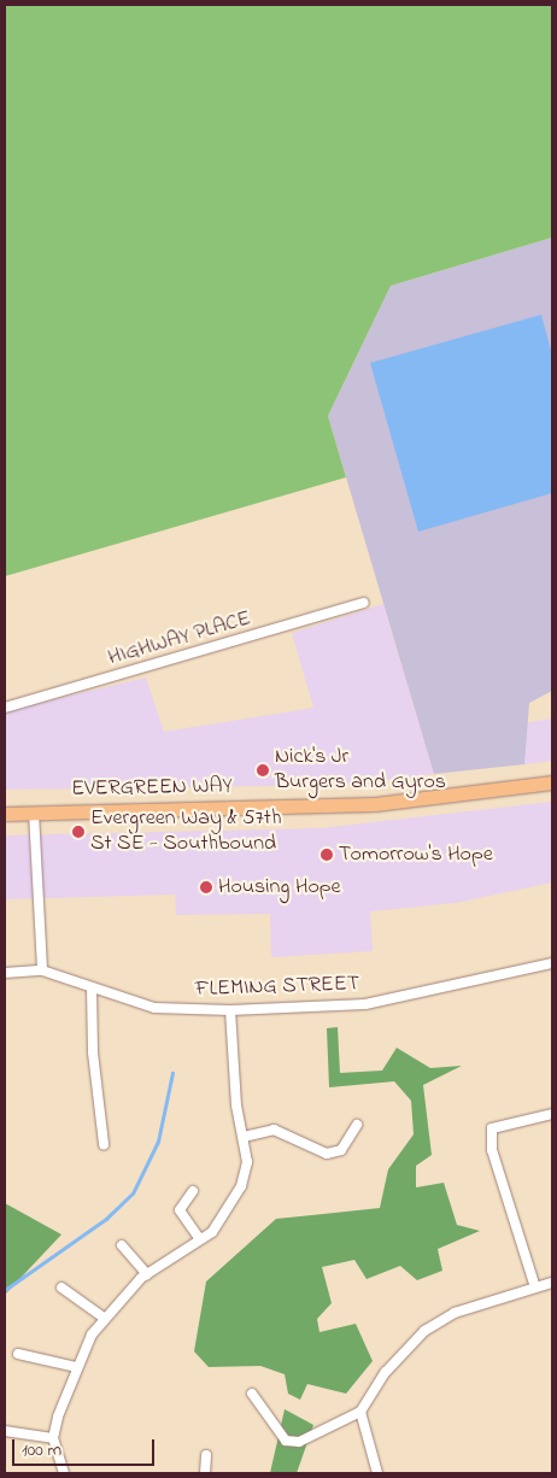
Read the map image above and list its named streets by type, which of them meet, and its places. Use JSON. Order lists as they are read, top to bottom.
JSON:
{
  "streets": {
    "main road": ["EVERGREEN WAY"],
    "street": ["HIGHWAY PLACE", "FLEMING STREET"]
  },
  "places": [
    "Nick's Jr Burgers and Gyros",
    "Evergreen Way & 57th St SE - Southbound",
    "Tomorrow's Hope",
    "Housing Hope"
  ],
  "scale_bar": "100 m"
}
